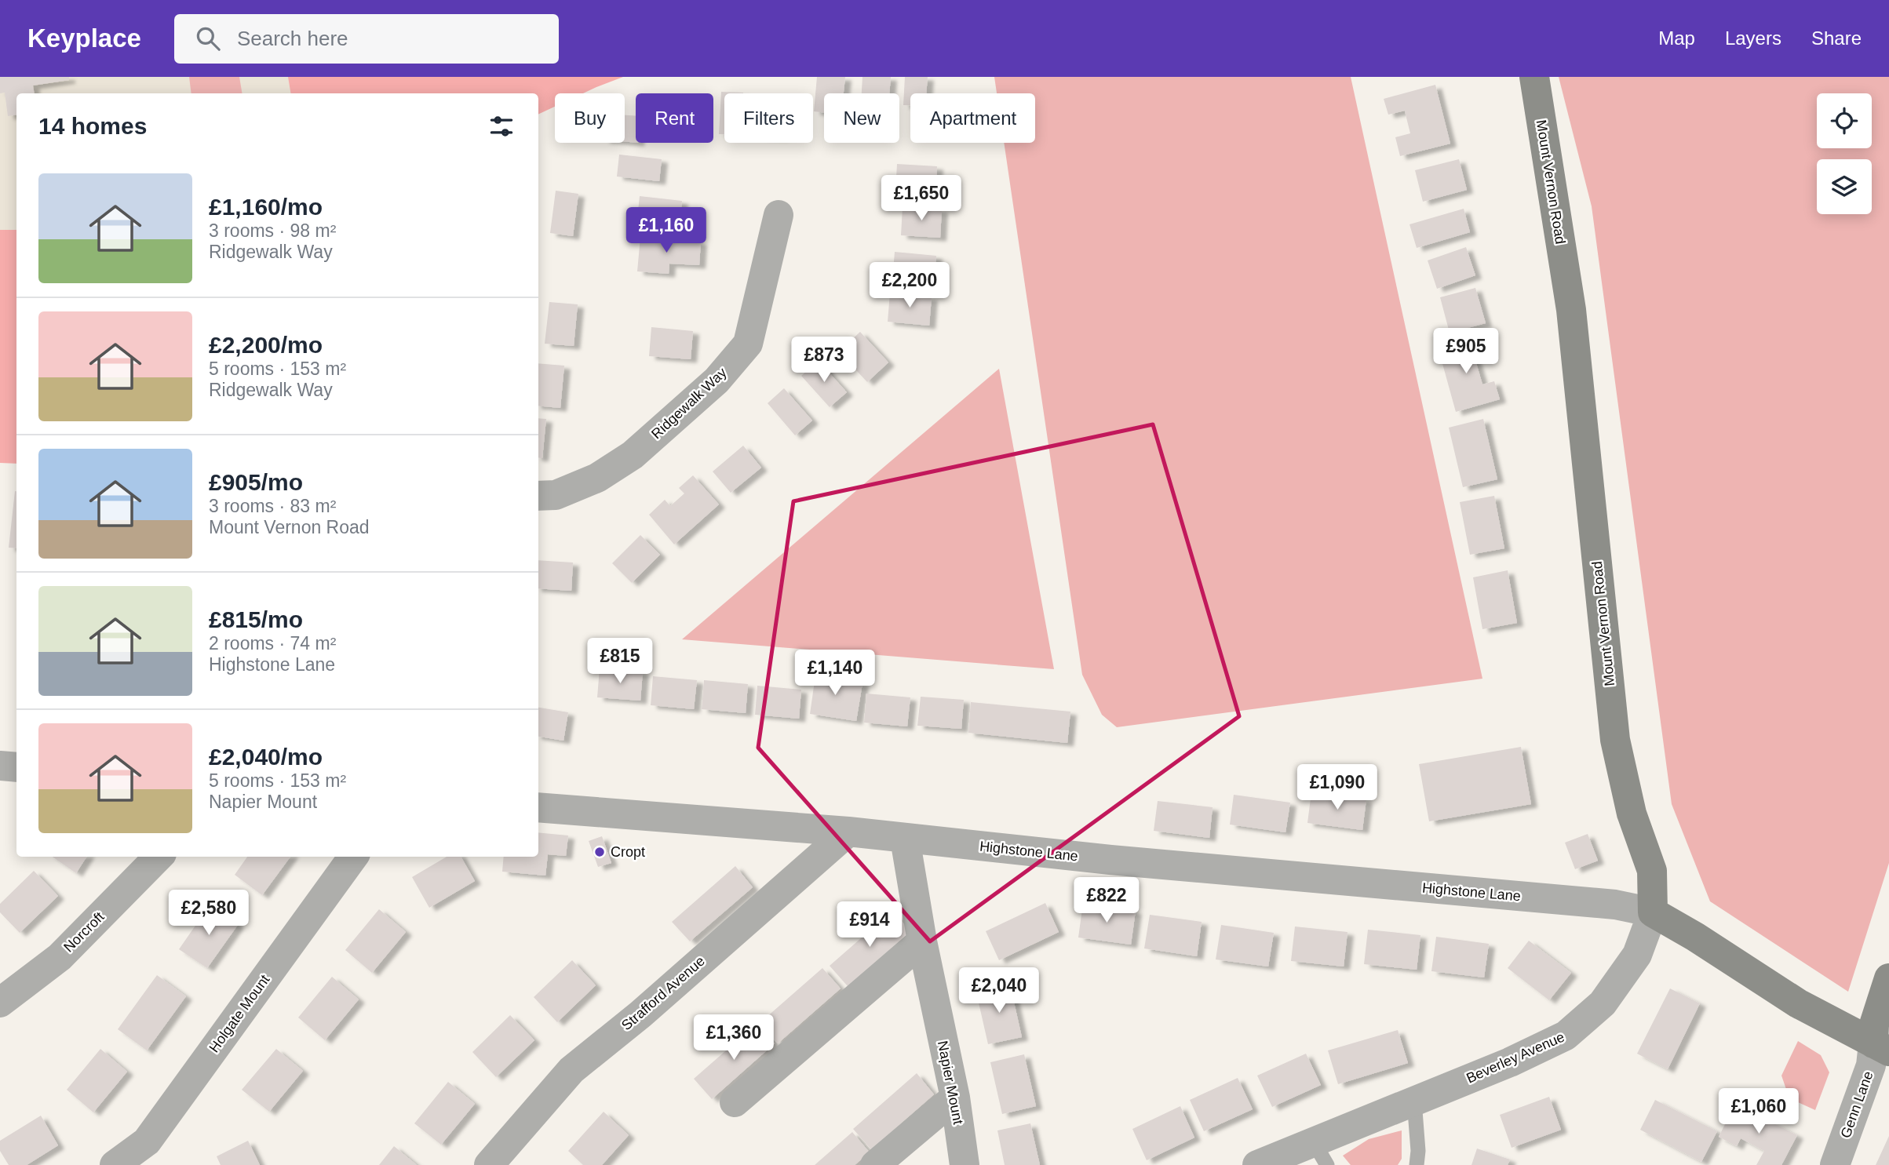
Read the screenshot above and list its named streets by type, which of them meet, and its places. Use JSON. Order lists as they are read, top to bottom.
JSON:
{
  "streets": {
    "street": [
      "Mount Vernon Road",
      "Ridgewalk Way",
      "Highstone Lane",
      "Norcroft",
      "Strafford Avenue",
      "Holgate Mount",
      "Beverley Avenue",
      "Napier Mount",
      "Genn Lane"
    ]
  },
  "crossings": [
    ["Mount Vernon Road", "Highstone Lane"],
    ["Mount Vernon Road", "Beverley Avenue"],
    ["Highstone Lane", "Strafford Avenue"],
    ["Highstone Lane", "Beverley Avenue"],
    ["Highstone Lane", "Napier Mount"]
  ],
  "places": ["Cropt"],
  "page": {
    "header": "Keyplace",
    "search": "Search here",
    "nav": ["Map", "Layers", "Share"],
    "chip": [
      "Buy",
      "Rent",
      "Filters",
      "New",
      "Apartment"
    ],
    "heading": "14 homes",
    "list": [
      {
        "name": "£1,160/mo",
        "note": "3 rooms · 98 m² · Ridgewalk Way"
      },
      {
        "name": "£2,200/mo",
        "note": "5 rooms · 153 m² · Ridgewalk Way"
      },
      {
        "name": "£905/mo",
        "note": "3 rooms · 83 m² · Mount Vernon Road"
      },
      {
        "name": "£815/mo",
        "note": "2 rooms · 74 m² · Highstone Lane"
      },
      {
        "name": "£2,040/mo",
        "note": "5 rooms · 153 m² · Napier Mount"
      }
    ],
    "price": [
      "£1,650",
      "£1,160",
      "£2,200",
      "£905",
      "£873",
      "£815",
      "£1,140",
      "£1,090",
      "£822",
      "£2,580",
      "£914",
      "£2,040",
      "£1,360",
      "£1,060"
    ]
  }
}
